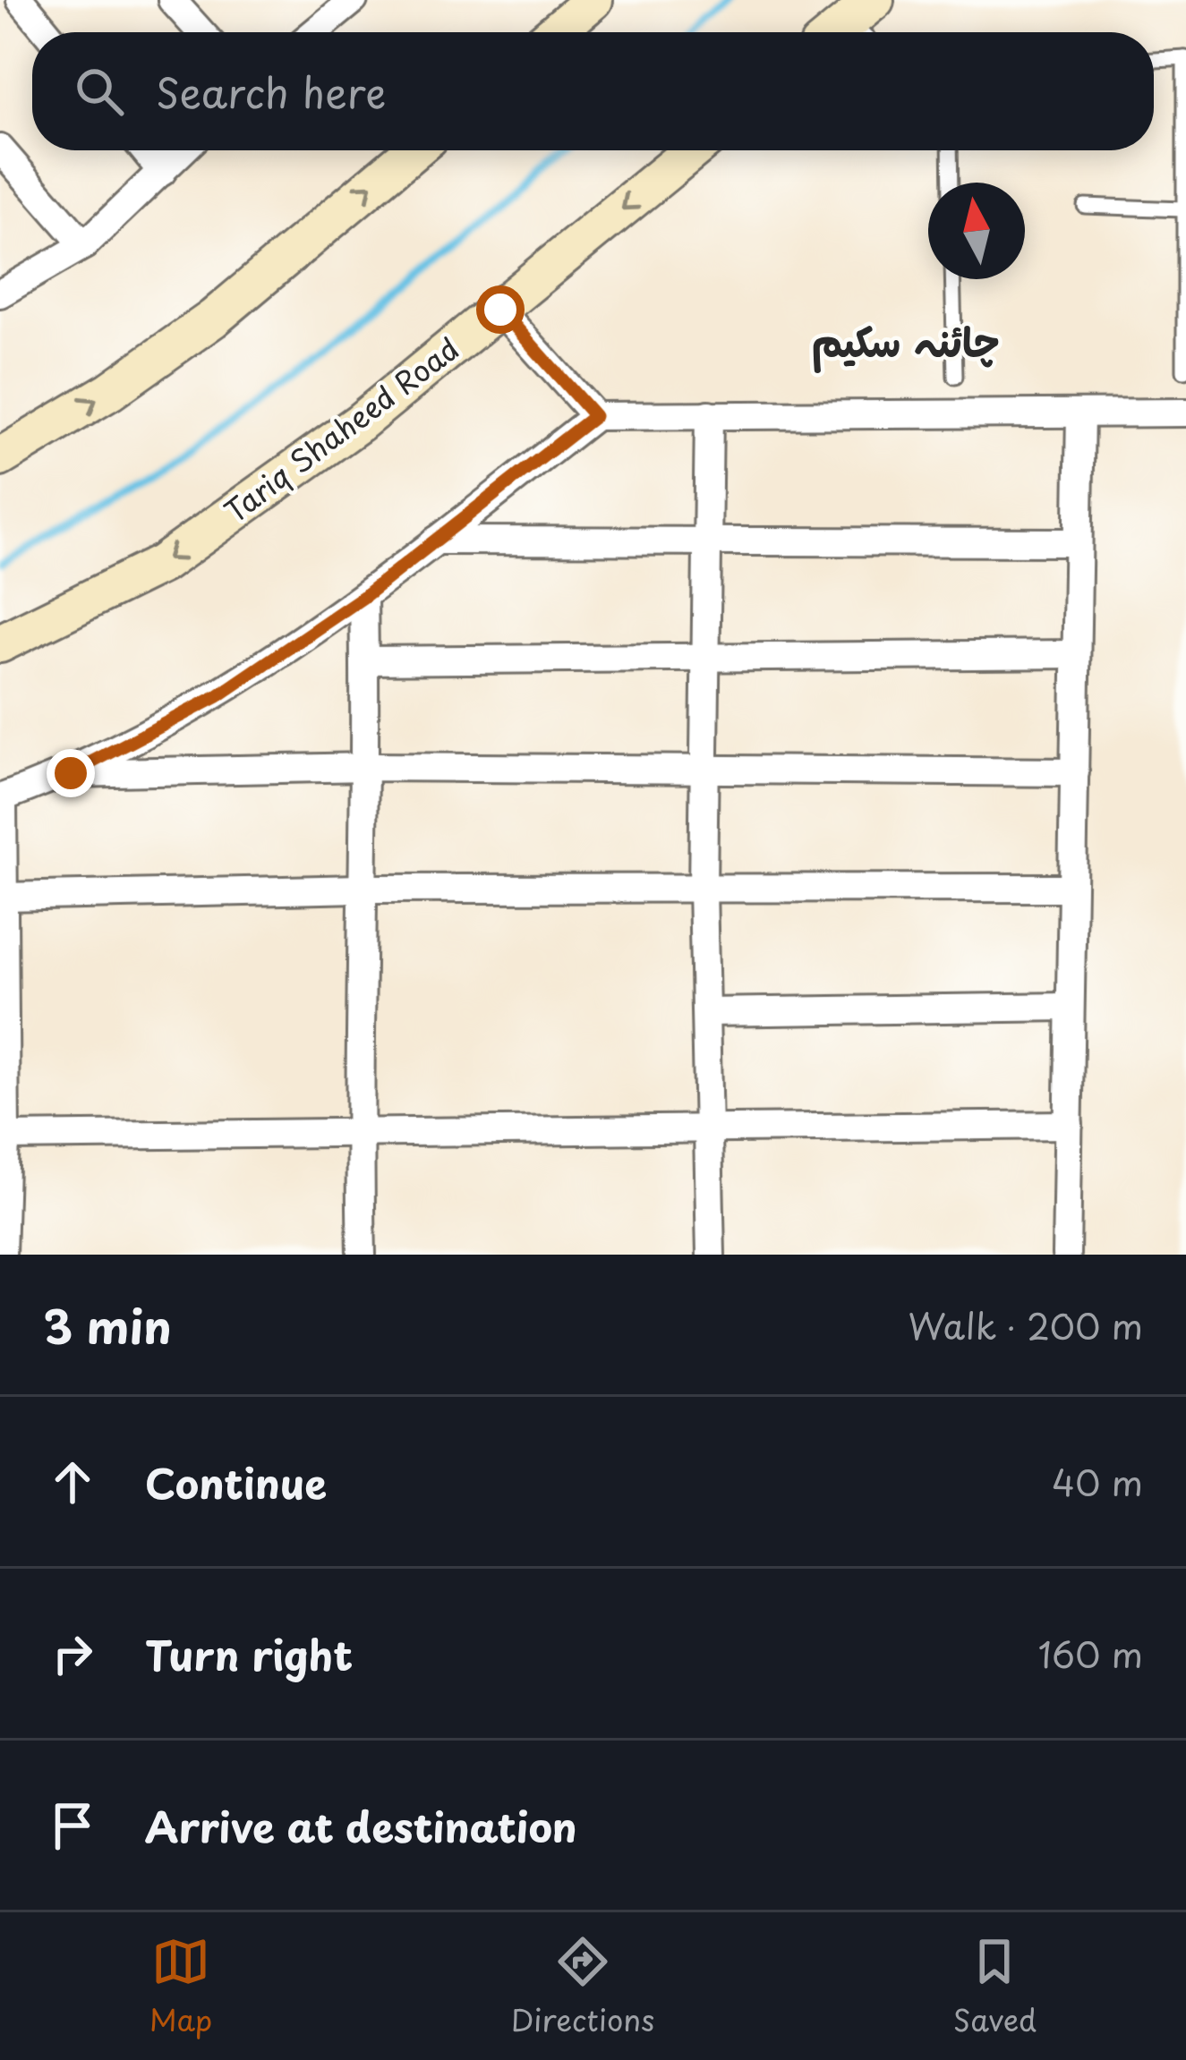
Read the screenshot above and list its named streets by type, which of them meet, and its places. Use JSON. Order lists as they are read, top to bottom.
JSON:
{
  "streets": {
    "main road": ["Tariq Shaheed Road"]
  },
  "districts": ["چائنہ سکیم"],
  "north": "top",
  "page": {
    "search": "Search here",
    "heading": ["3 min", "Walk · 200 m"],
    "list": [
      ["Continue", "40 m"],
      ["Turn right", "160 m"],
      "Arrive at destination"
    ],
    "nav": ["Map", "Directions", "Saved"]
  }
}
